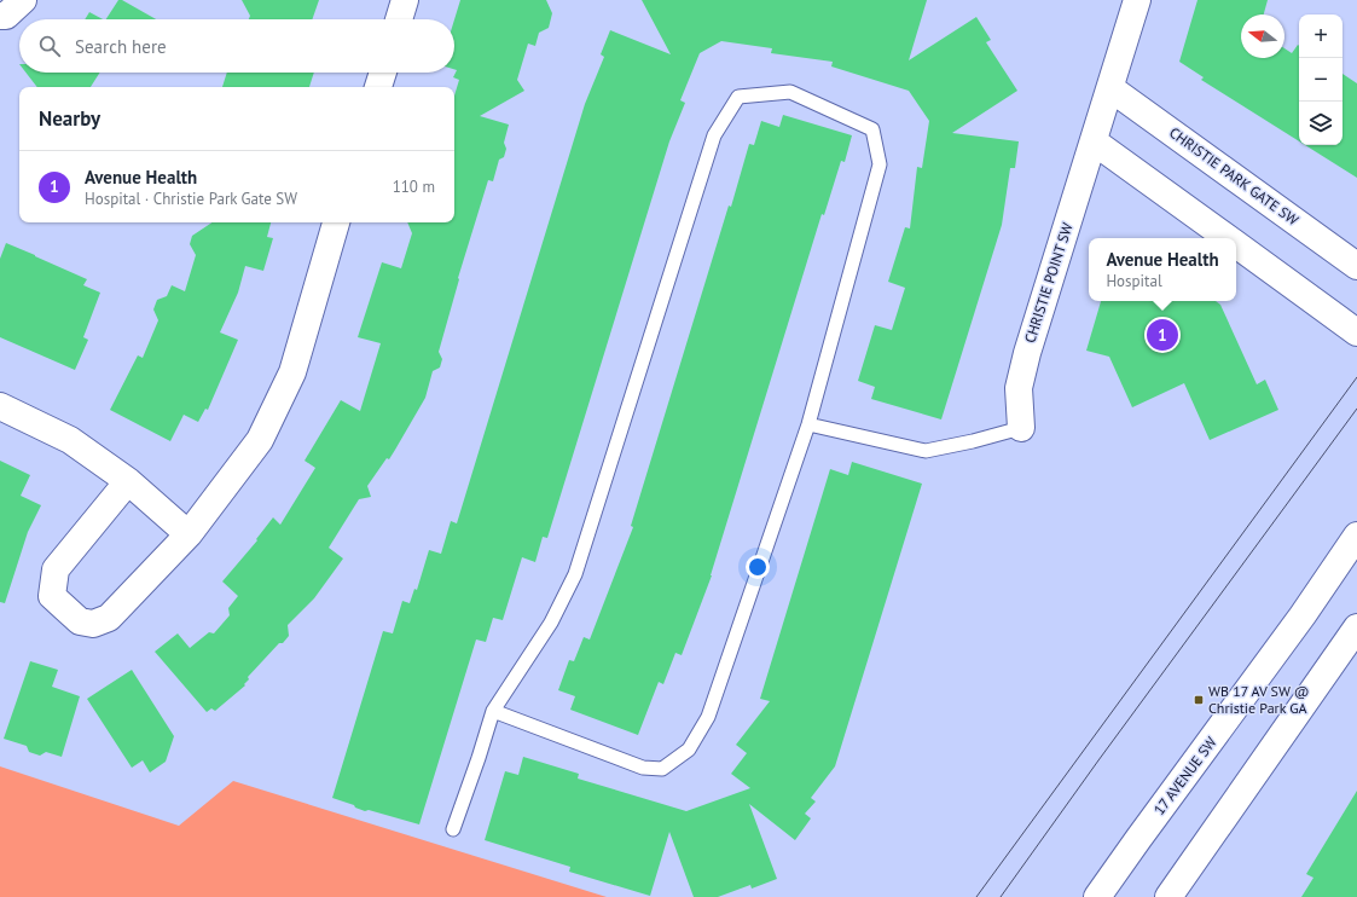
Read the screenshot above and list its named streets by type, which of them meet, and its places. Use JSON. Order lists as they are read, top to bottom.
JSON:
{
  "streets": {
    "street": ["CHRISTIE PARK GATE SW", "CHRISTIE POINT SW", "17 AVENUE SW"]
  },
  "crossings": [
    ["CHRISTIE PARK GATE SW", "CHRISTIE POINT SW"]
  ],
  "places": {
    "transit": ["WB 17 AV SW @ Christie Park GA"]
  },
  "north": "left",
  "page": {
    "map_buttons": ["+", "−"],
    "search": "Search here",
    "heading": "Nearby",
    "list": [
      {
        "mark": "1",
        "name": "Avenue Health",
        "note": "Hospital · Christie Park Gate SW",
        "value": "110 m"
      }
    ],
    "popup": ["Avenue Health", "Hospital"],
    "pins": "1"
  }
}
